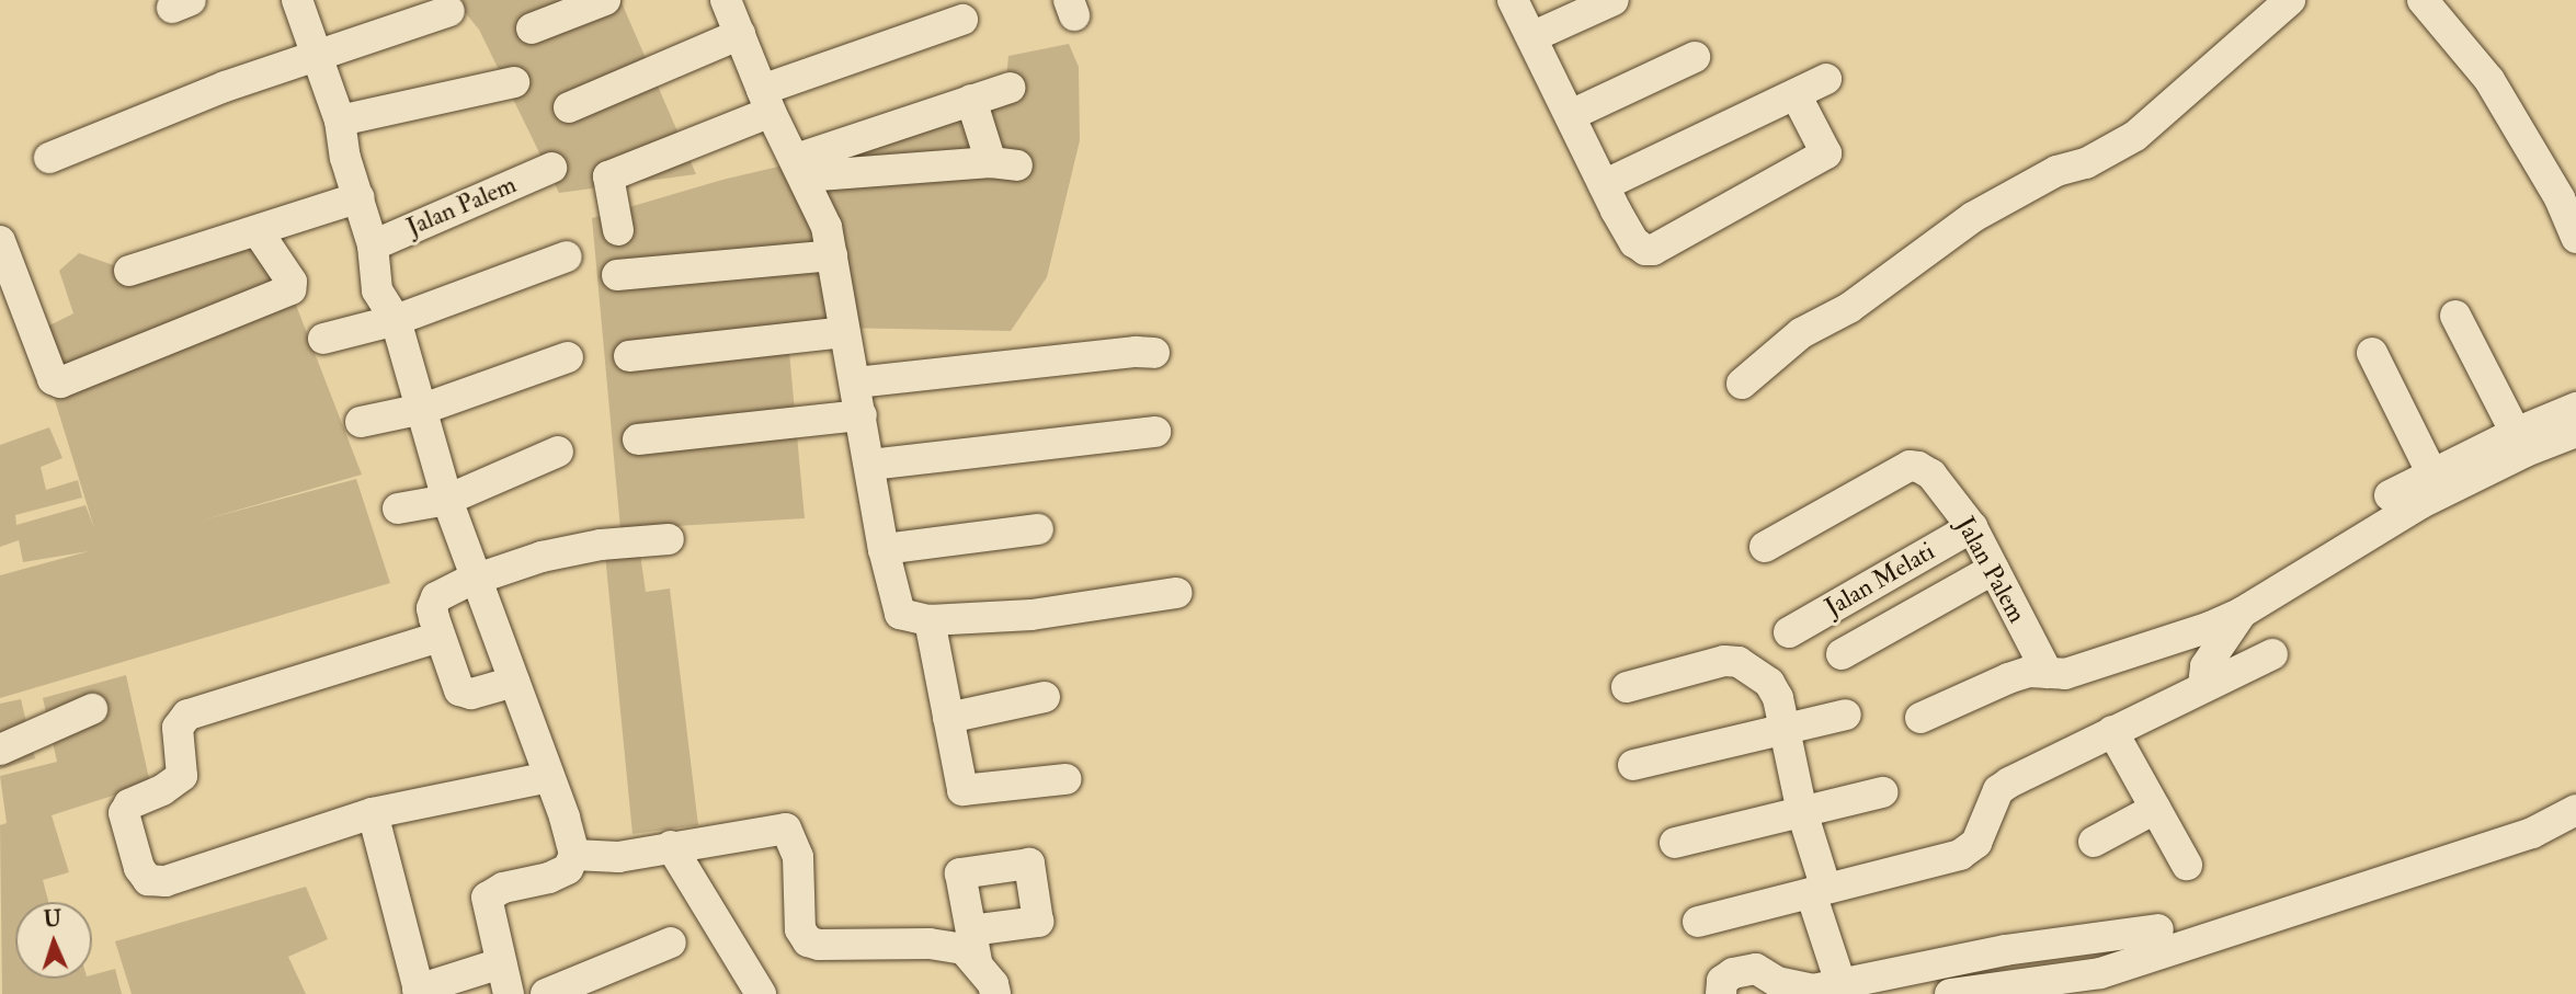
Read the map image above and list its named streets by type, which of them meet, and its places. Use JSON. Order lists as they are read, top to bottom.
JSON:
{
  "streets": {
    "street": ["Jalan Palem", "Jalan Melati"]
  },
  "crossings": [
    ["Jalan Palem", "Jalan Melati"]
  ],
  "north": "top"
}
